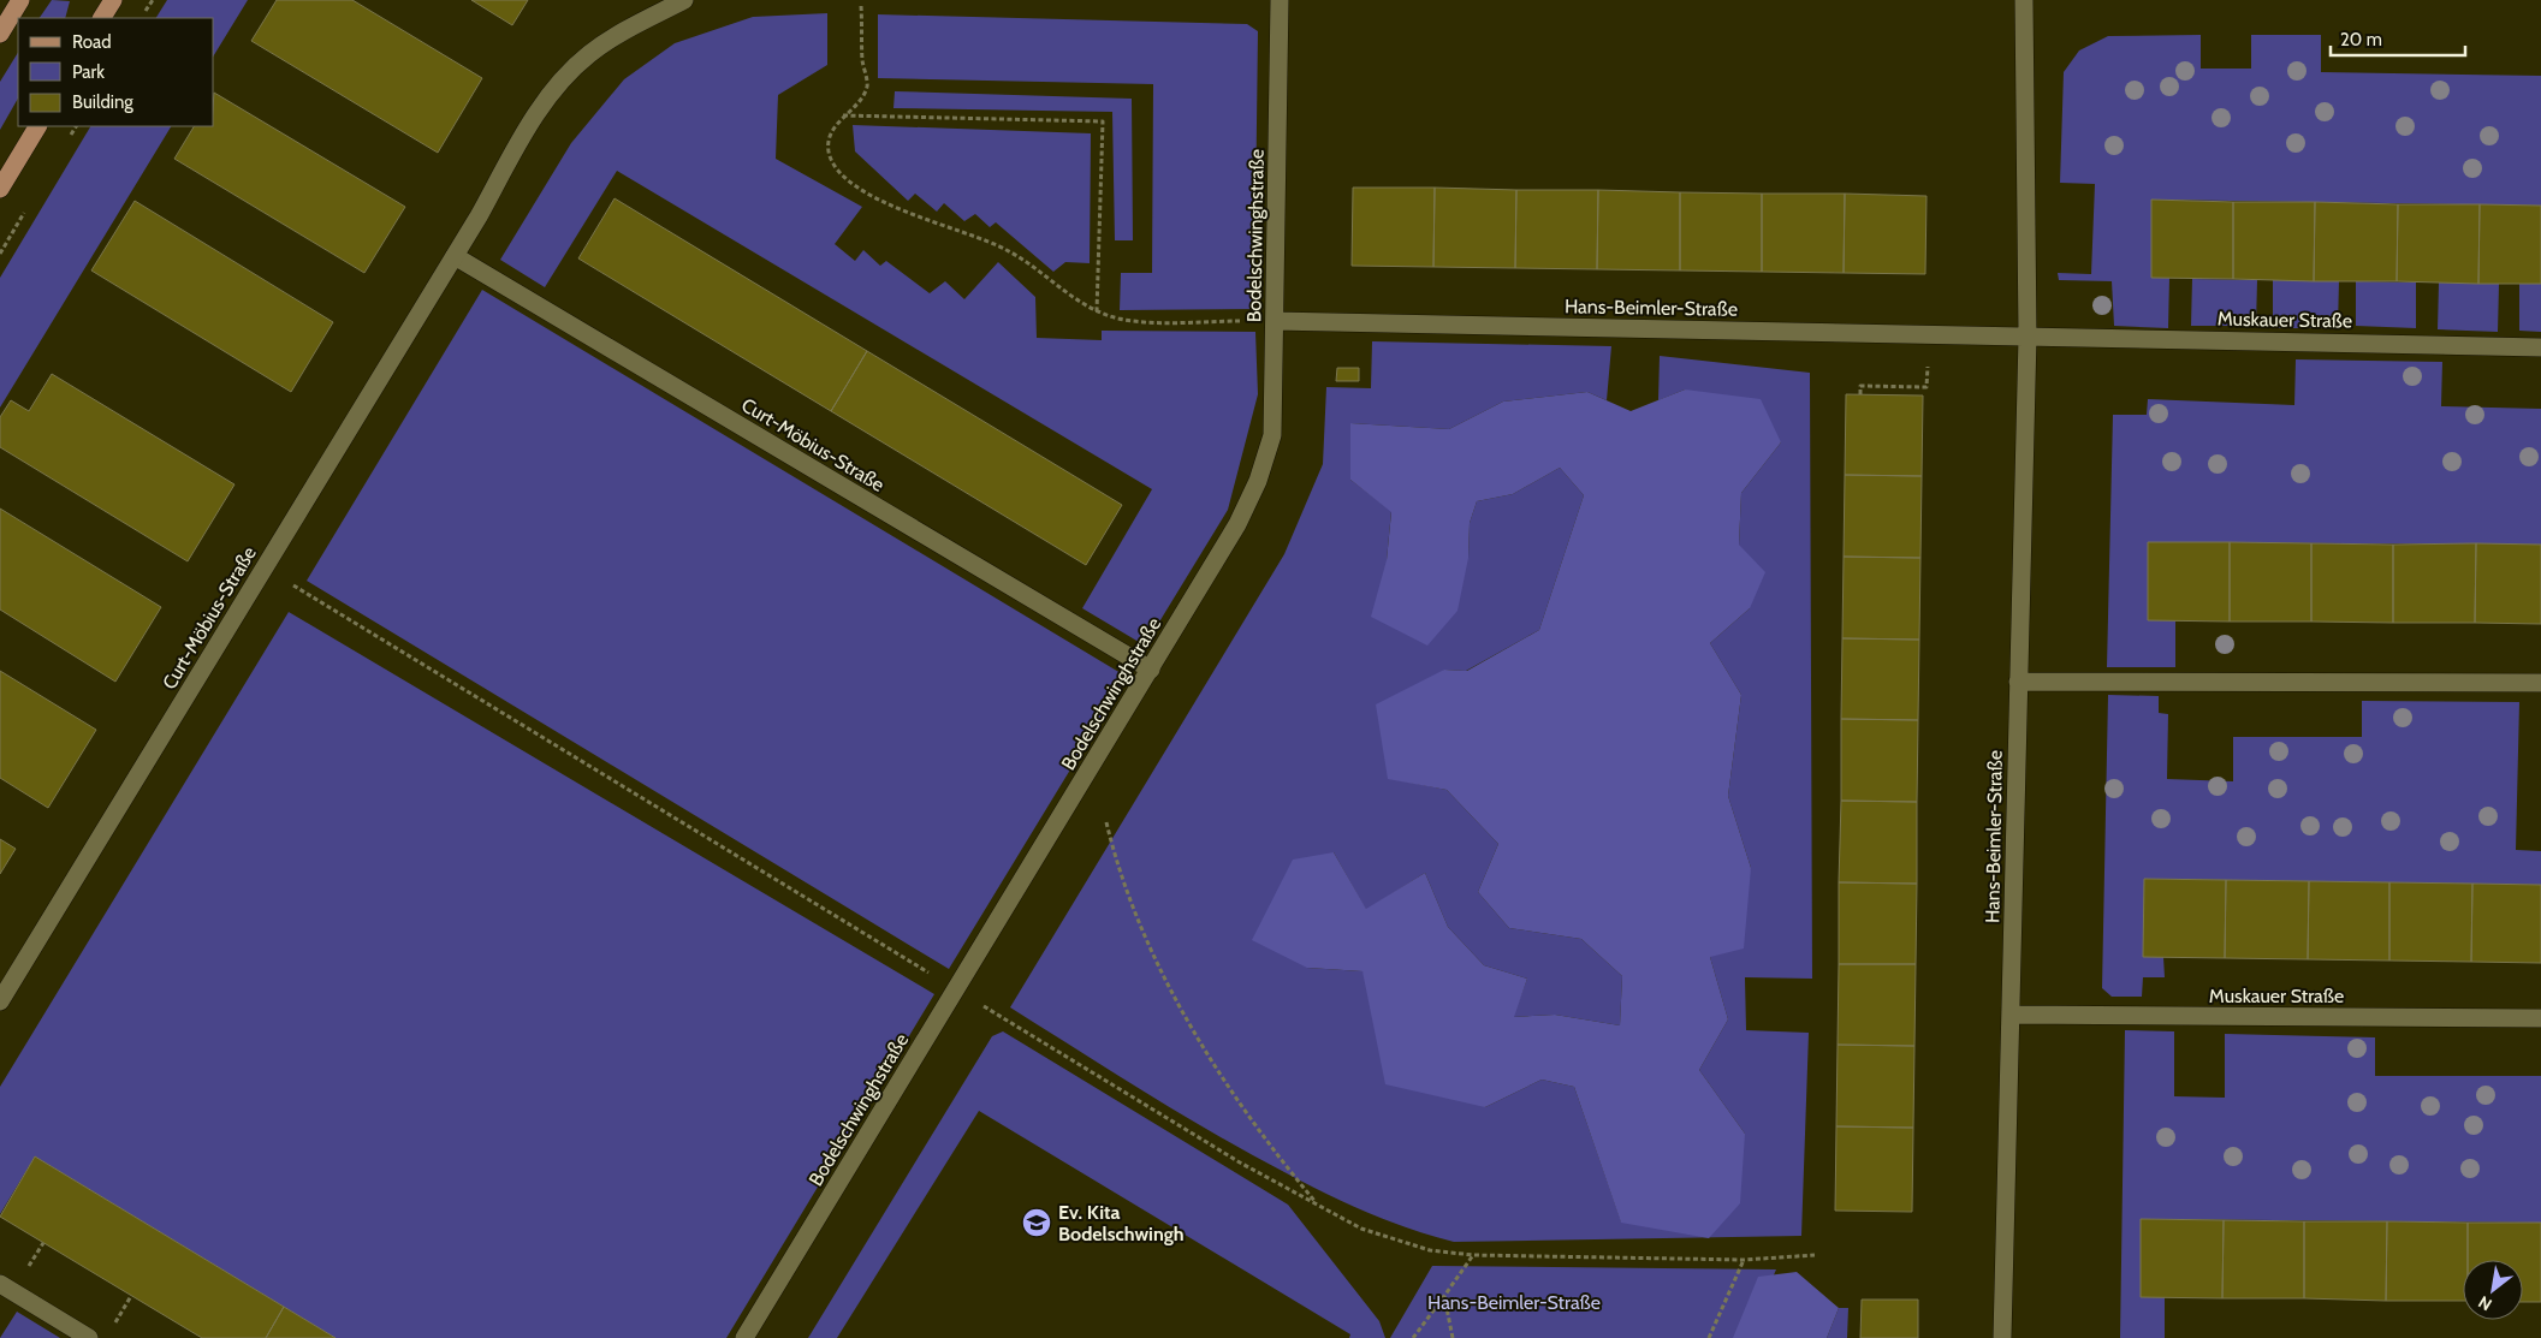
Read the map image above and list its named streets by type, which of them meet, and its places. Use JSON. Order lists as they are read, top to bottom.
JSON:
{
  "streets": {
    "street": [
      "Bodelschwinghstraße",
      "Hans-Beimler-Straße",
      "Muskauer Straße",
      "Curt-Möbius-Straße"
    ]
  },
  "crossings": [
    ["Bodelschwinghstraße", "Hans-Beimler-Straße"],
    ["Bodelschwinghstraße", "Curt-Möbius-Straße"],
    ["Hans-Beimler-Straße", "Muskauer Straße"]
  ],
  "parks": ["Hans-Beimler-Straße"],
  "places": {
    "school or university": ["Ev. Kita Bodelschwingh"]
  },
  "legend": ["Road", "Park", "Building"],
  "scale_bar": "20 m",
  "north": "bottom left"
}
